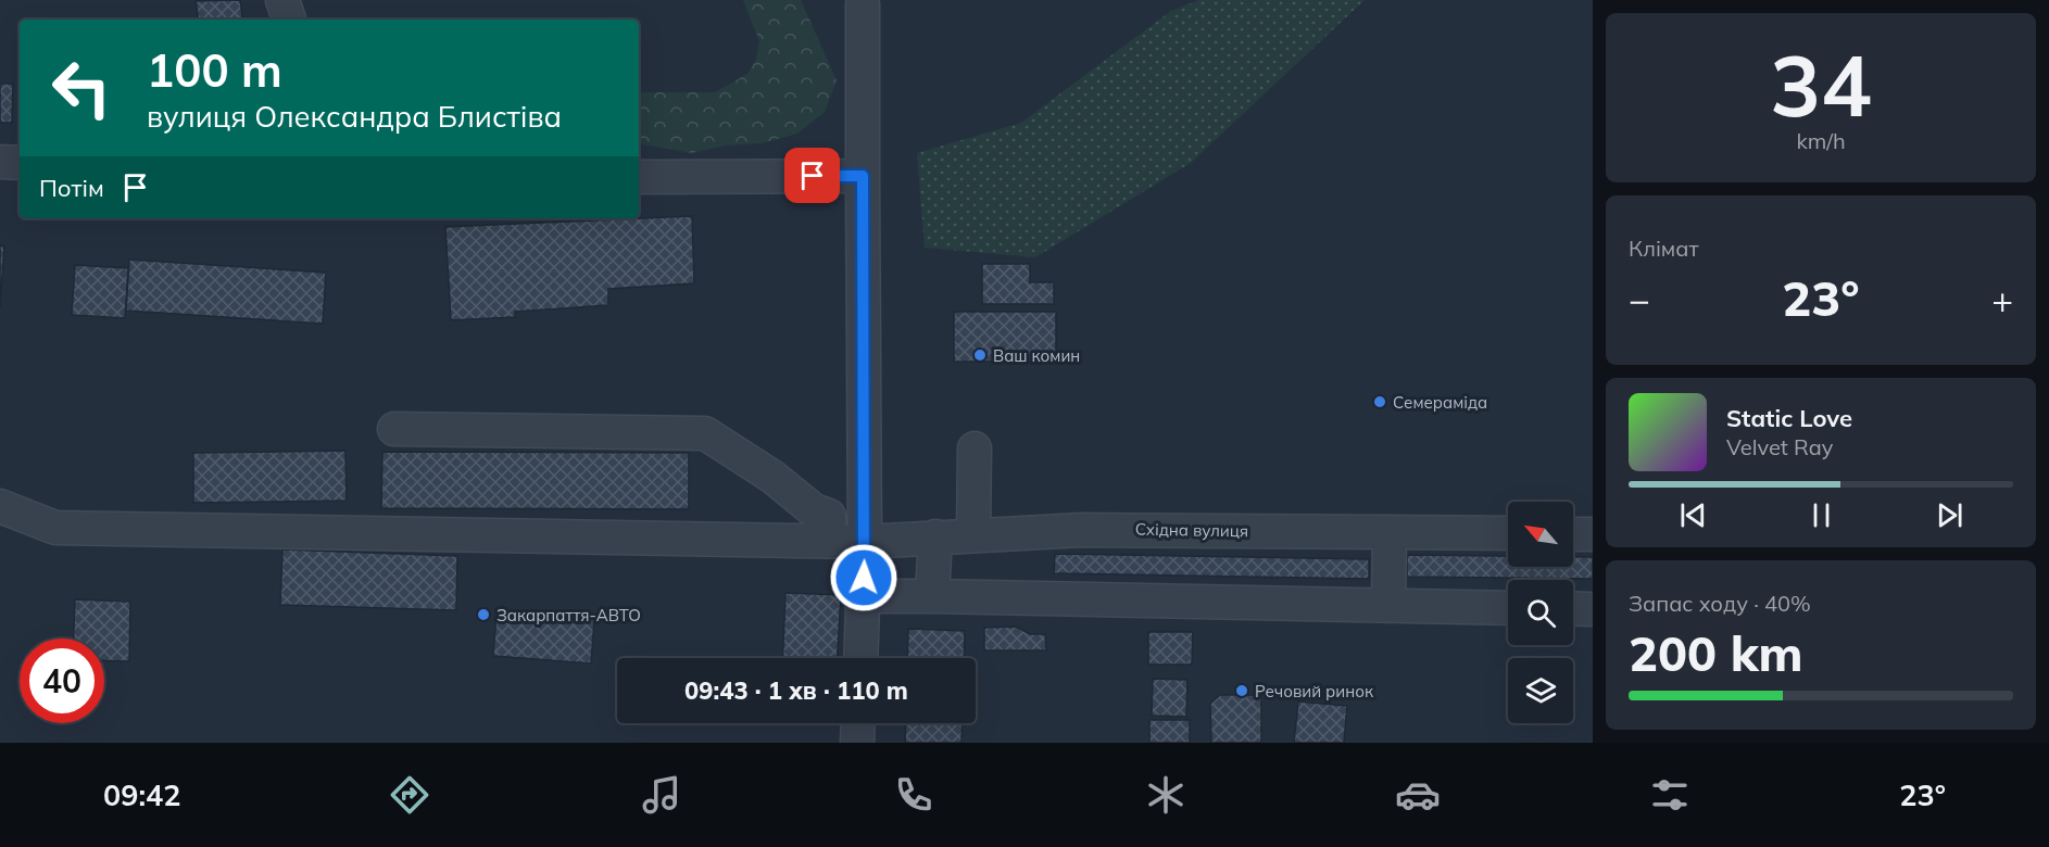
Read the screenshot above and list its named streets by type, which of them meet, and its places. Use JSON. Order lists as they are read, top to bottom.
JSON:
{
  "streets": {
    "street": ["Східна вулиця"]
  },
  "places": [
    "Ваш комин",
    "Семераміда",
    "Закарпаття-АВТО",
    "Речовий ринок"
  ],
  "north": "top left",
  "page": {
    "tile": [
      ["34", "km/h"],
      "Клімат",
      ["Запас ходу · 40%", "200 km"]
    ],
    "turn": ["100 m", "вулиця Олександра Блистіва"],
    "then": "Потім",
    "heat": ["−", "23°", "+"],
    "song": ["Static Love", "Velvet Ray"],
    "limit": "40",
    "trip": "09:43 · 1 хв · 110 m",
    "tabs": ["09:42", "23°"]
  }
}
